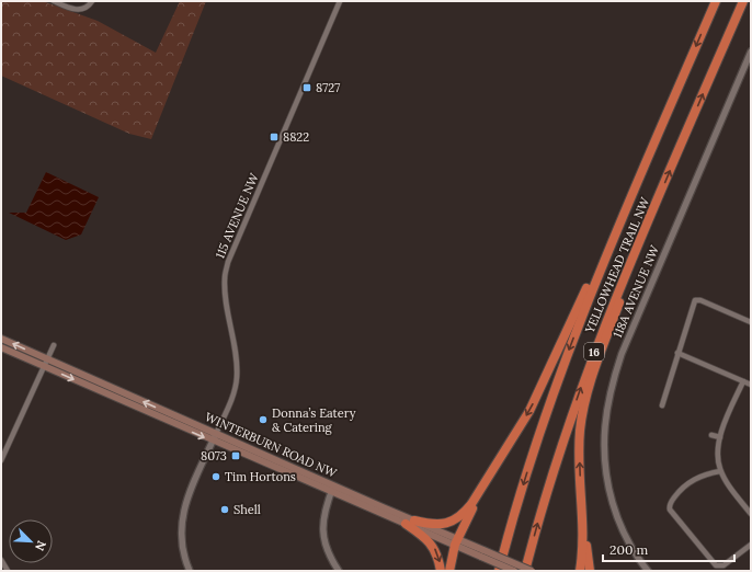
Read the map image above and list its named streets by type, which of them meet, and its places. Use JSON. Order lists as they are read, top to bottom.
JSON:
{
  "streets": {
    "highway": ["YELLOWHEAD TRAIL NW", "16"],
    "main road": ["WINTERBURN ROAD NW"],
    "street": ["115 AVENUE NW", "118A AVENUE NW"]
  },
  "crossings": [
    ["115 AVENUE NW", "WINTERBURN ROAD NW"]
  ],
  "places": {
    "transit": ["8727", "8822", "8073"],
    "other": ["Donna’s Eatery & Catering", "Tim Hortons", "Shell"]
  },
  "scale_bar": "200 m",
  "north": "bottom right"
}
